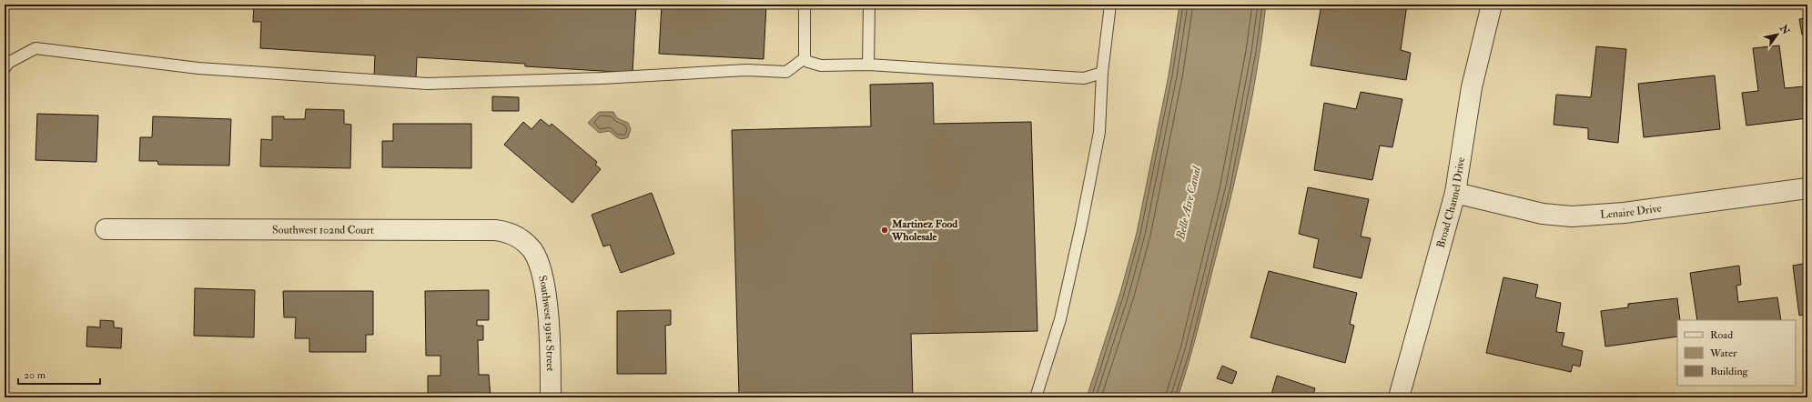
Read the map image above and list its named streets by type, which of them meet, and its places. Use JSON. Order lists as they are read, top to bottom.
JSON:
{
  "streets": {
    "street": [
      "Broad Channel Drive",
      "Lenaire Drive",
      "Southwest 102nd Court",
      "Southwest 191st Street"
    ]
  },
  "crossings": [
    ["Broad Channel Drive", "Lenaire Drive"],
    ["Southwest 102nd Court", "Southwest 191st Street"]
  ],
  "water": ["Belle Aire Canal"],
  "places": ["Martinez Food Wholesale"],
  "legend": ["Road", "Water", "Building"],
  "scale_bar": "20 m",
  "north": "top right"
}
